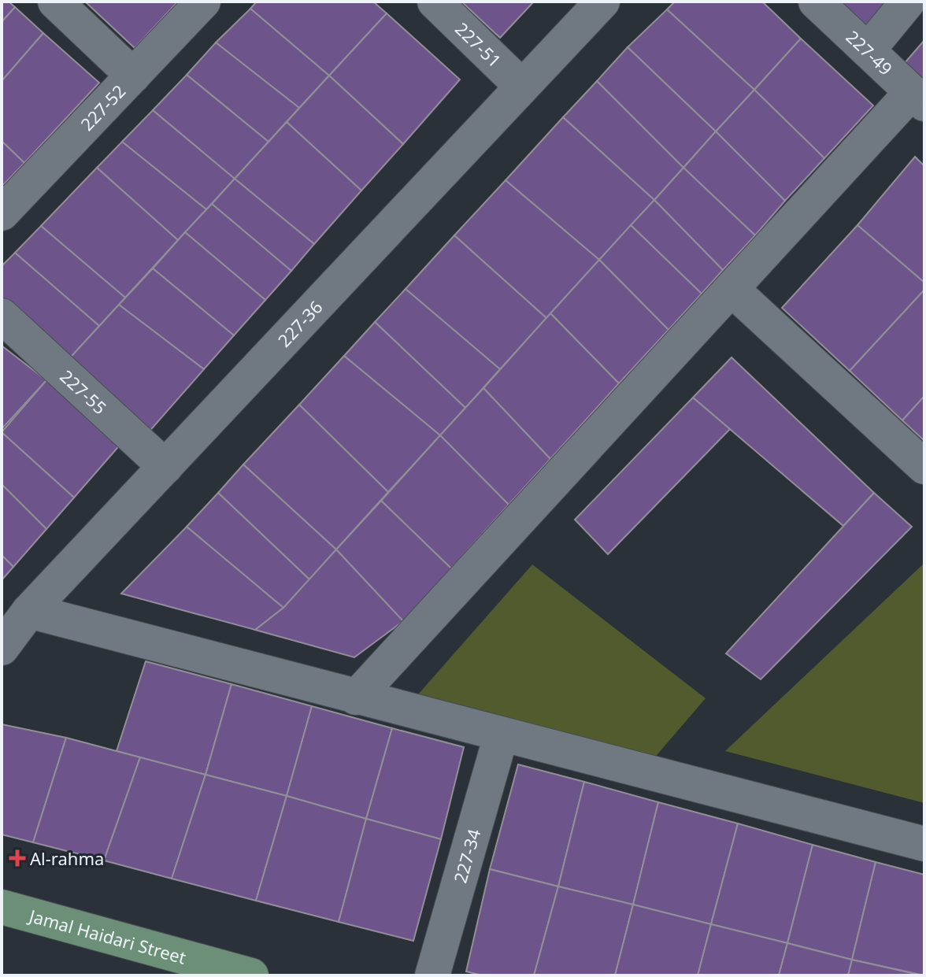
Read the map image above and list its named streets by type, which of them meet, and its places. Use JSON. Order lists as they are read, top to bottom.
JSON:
{
  "streets": {
    "main road": ["Jamal Haidari Street"],
    "street": [
      "227-51",
      "227-49",
      "227-52",
      "227-36",
      "227-55",
      "227-34"
    ]
  },
  "crossings": [
    ["227-51", "227-36"],
    ["227-36", "227-55"]
  ],
  "places": {
    "health": ["Al-rahma"]
  }
}
